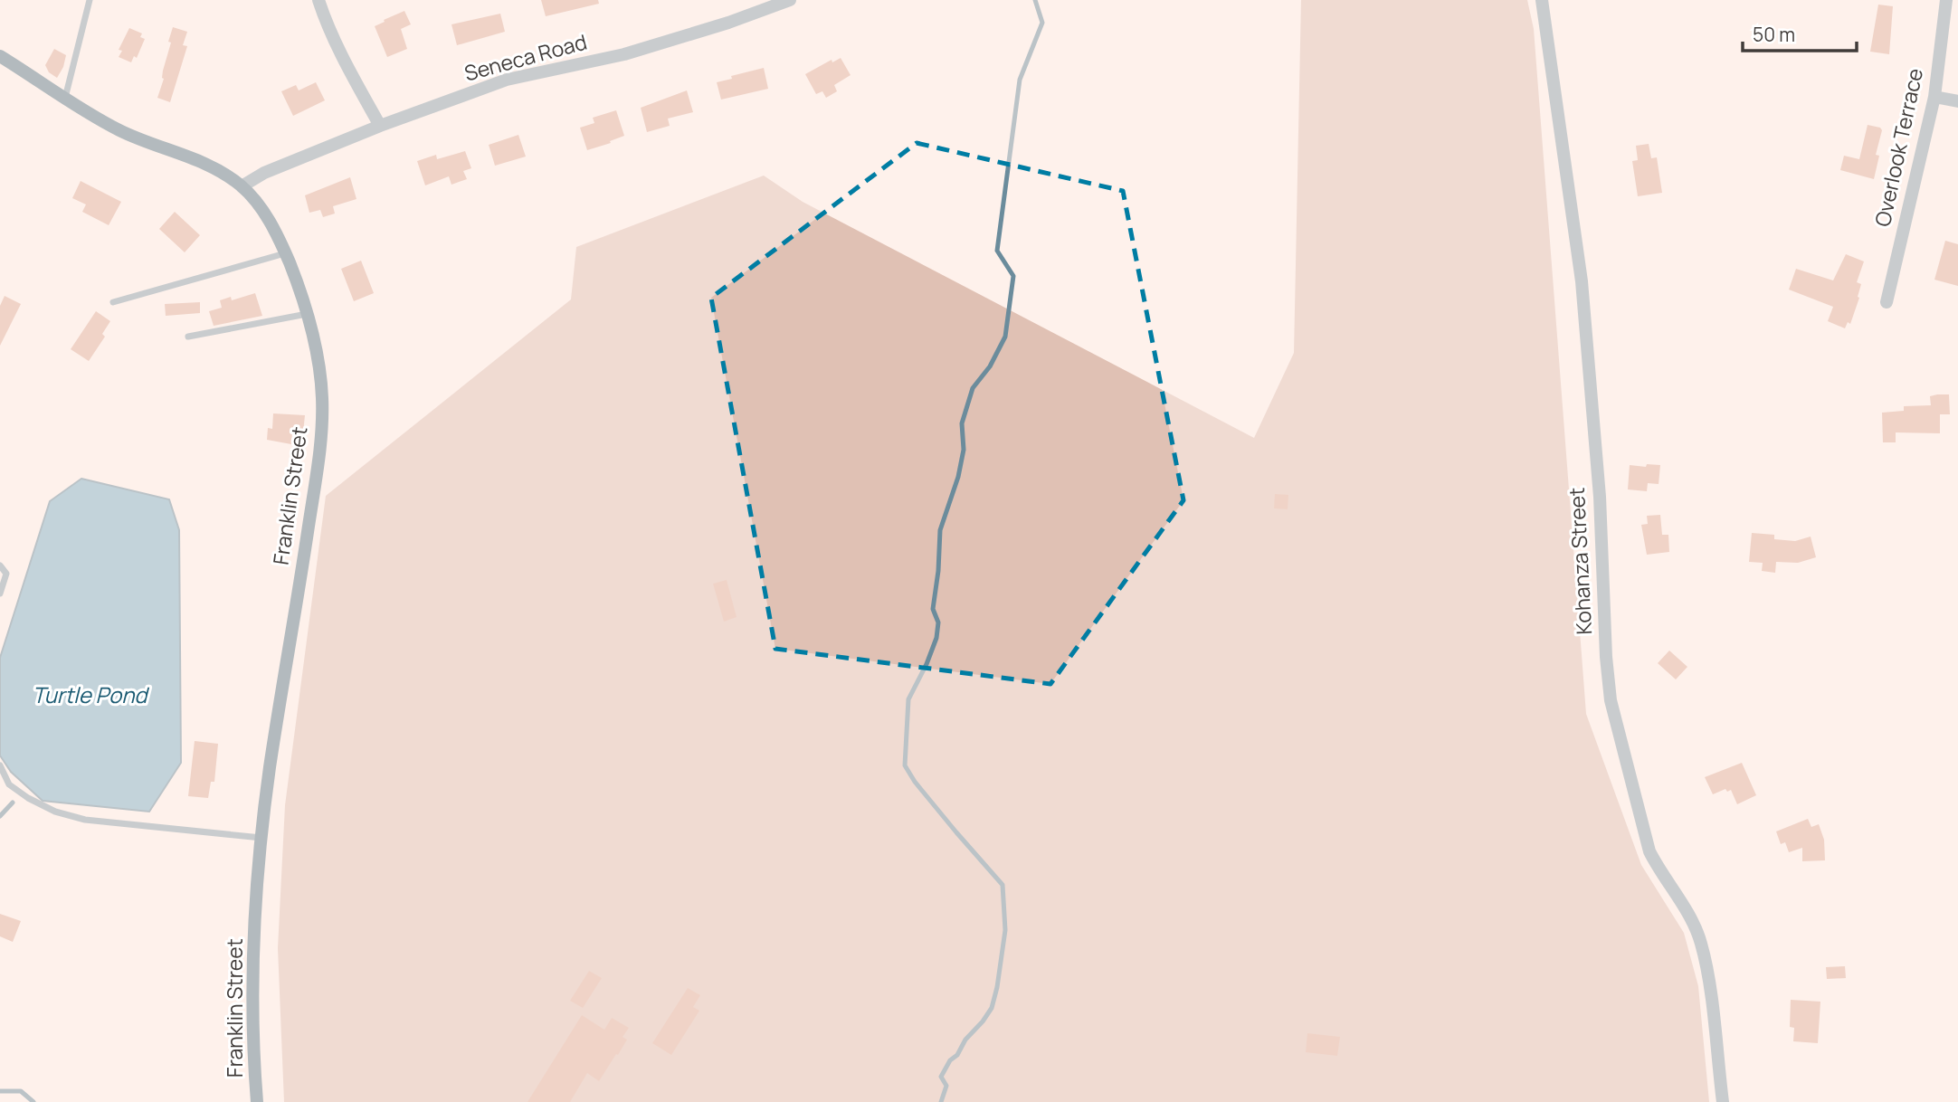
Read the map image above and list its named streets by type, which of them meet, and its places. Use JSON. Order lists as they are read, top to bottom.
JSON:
{
  "streets": {
    "main road": ["Franklin Street"],
    "street": ["Seneca Road", "Overlook Terrace", "Kohanza Street"]
  },
  "crossings": [
    ["Seneca Road", "Franklin Street"]
  ],
  "water": ["Turtle Pond"],
  "scale_bar": "50 m"
}
